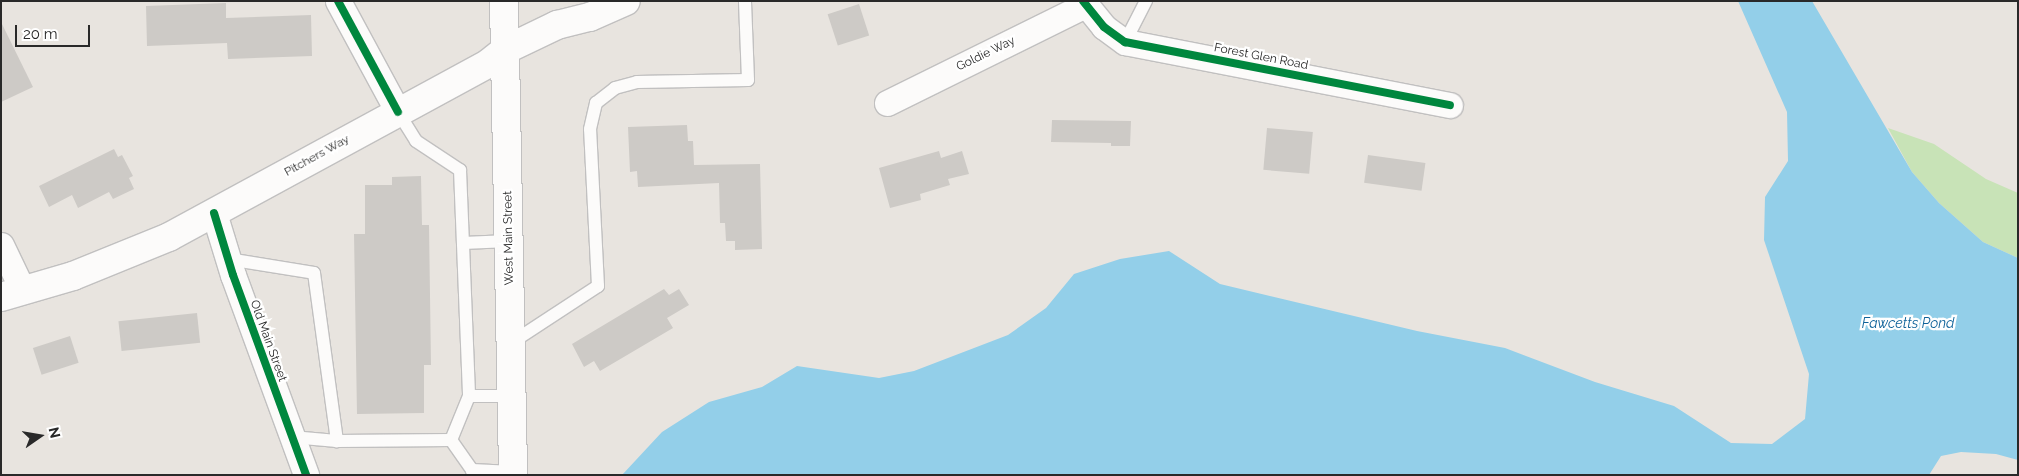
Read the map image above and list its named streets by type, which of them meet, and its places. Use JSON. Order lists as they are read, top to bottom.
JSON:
{
  "streets": {
    "main road": ["Pitchers Way", "West Main Street"],
    "street": ["Goldie Way", "Forest Glen Road", "Old Main Street"]
  },
  "crossings": [
    ["Goldie Way", "Forest Glen Road"],
    ["Pitchers Way", "West Main Street"],
    ["Pitchers Way", "Old Main Street"]
  ],
  "water": ["Fawcetts Pond"],
  "scale_bar": "20 m",
  "north": "right"
}
